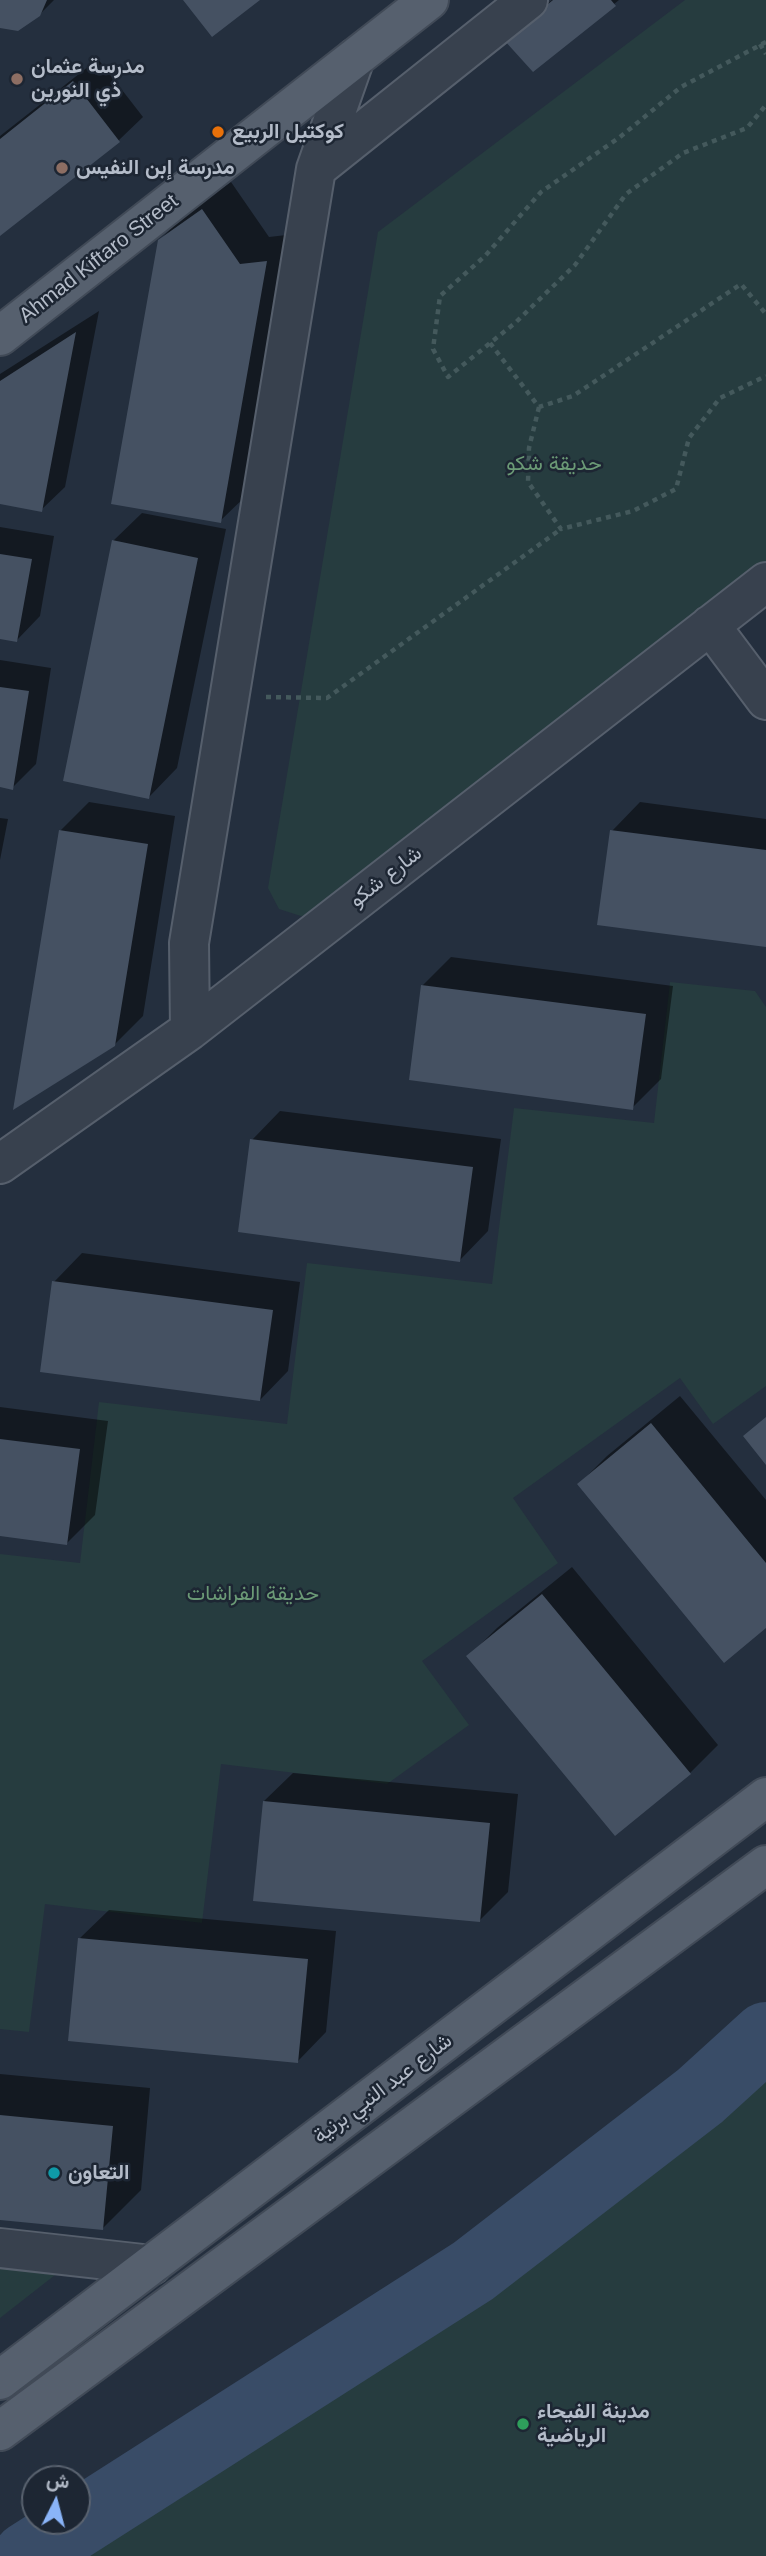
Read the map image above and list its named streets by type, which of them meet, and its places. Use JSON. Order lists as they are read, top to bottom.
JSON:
{
  "streets": {
    "main road": ["Ahmad Kiftaro Street", "شارع عبد النبي برنية"],
    "street": ["شارع شكو"]
  },
  "parks": ["حديقة شكو", "حديقة الفراشات"],
  "places": [
    "مدرسة عثمان ذي النورين",
    "كوكتيل الربيع",
    "مدرسة إبن النفيس",
    "التعاون",
    "مدينة الفيحاء الرياضية"
  ],
  "north": "top"
}
